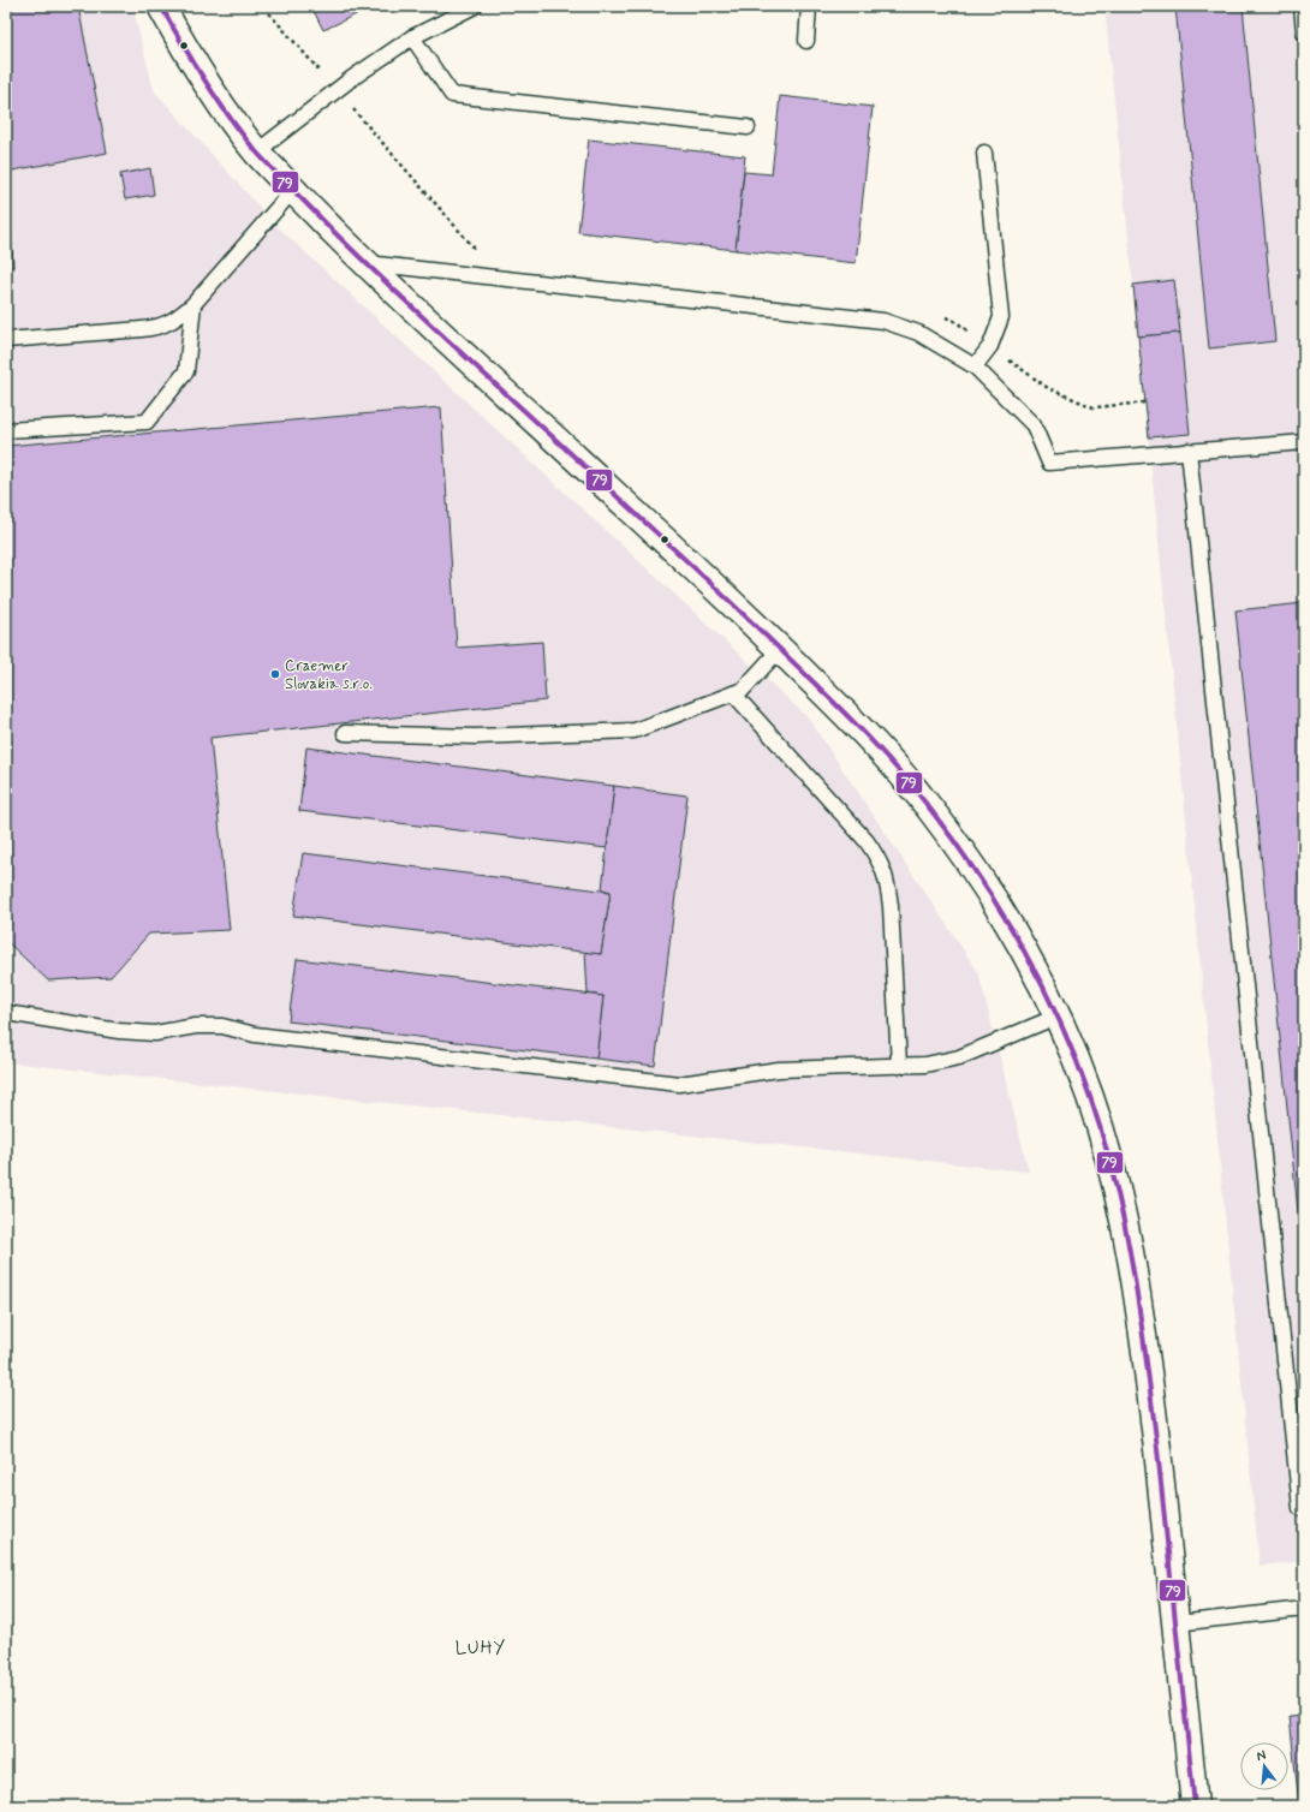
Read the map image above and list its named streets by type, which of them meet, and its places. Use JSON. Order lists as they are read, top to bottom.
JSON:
{
  "districts": ["LUHY"],
  "places": ["Craemer Slovakia s.r.o."],
  "lines": ["transit line 79"],
  "north": "top"
}
